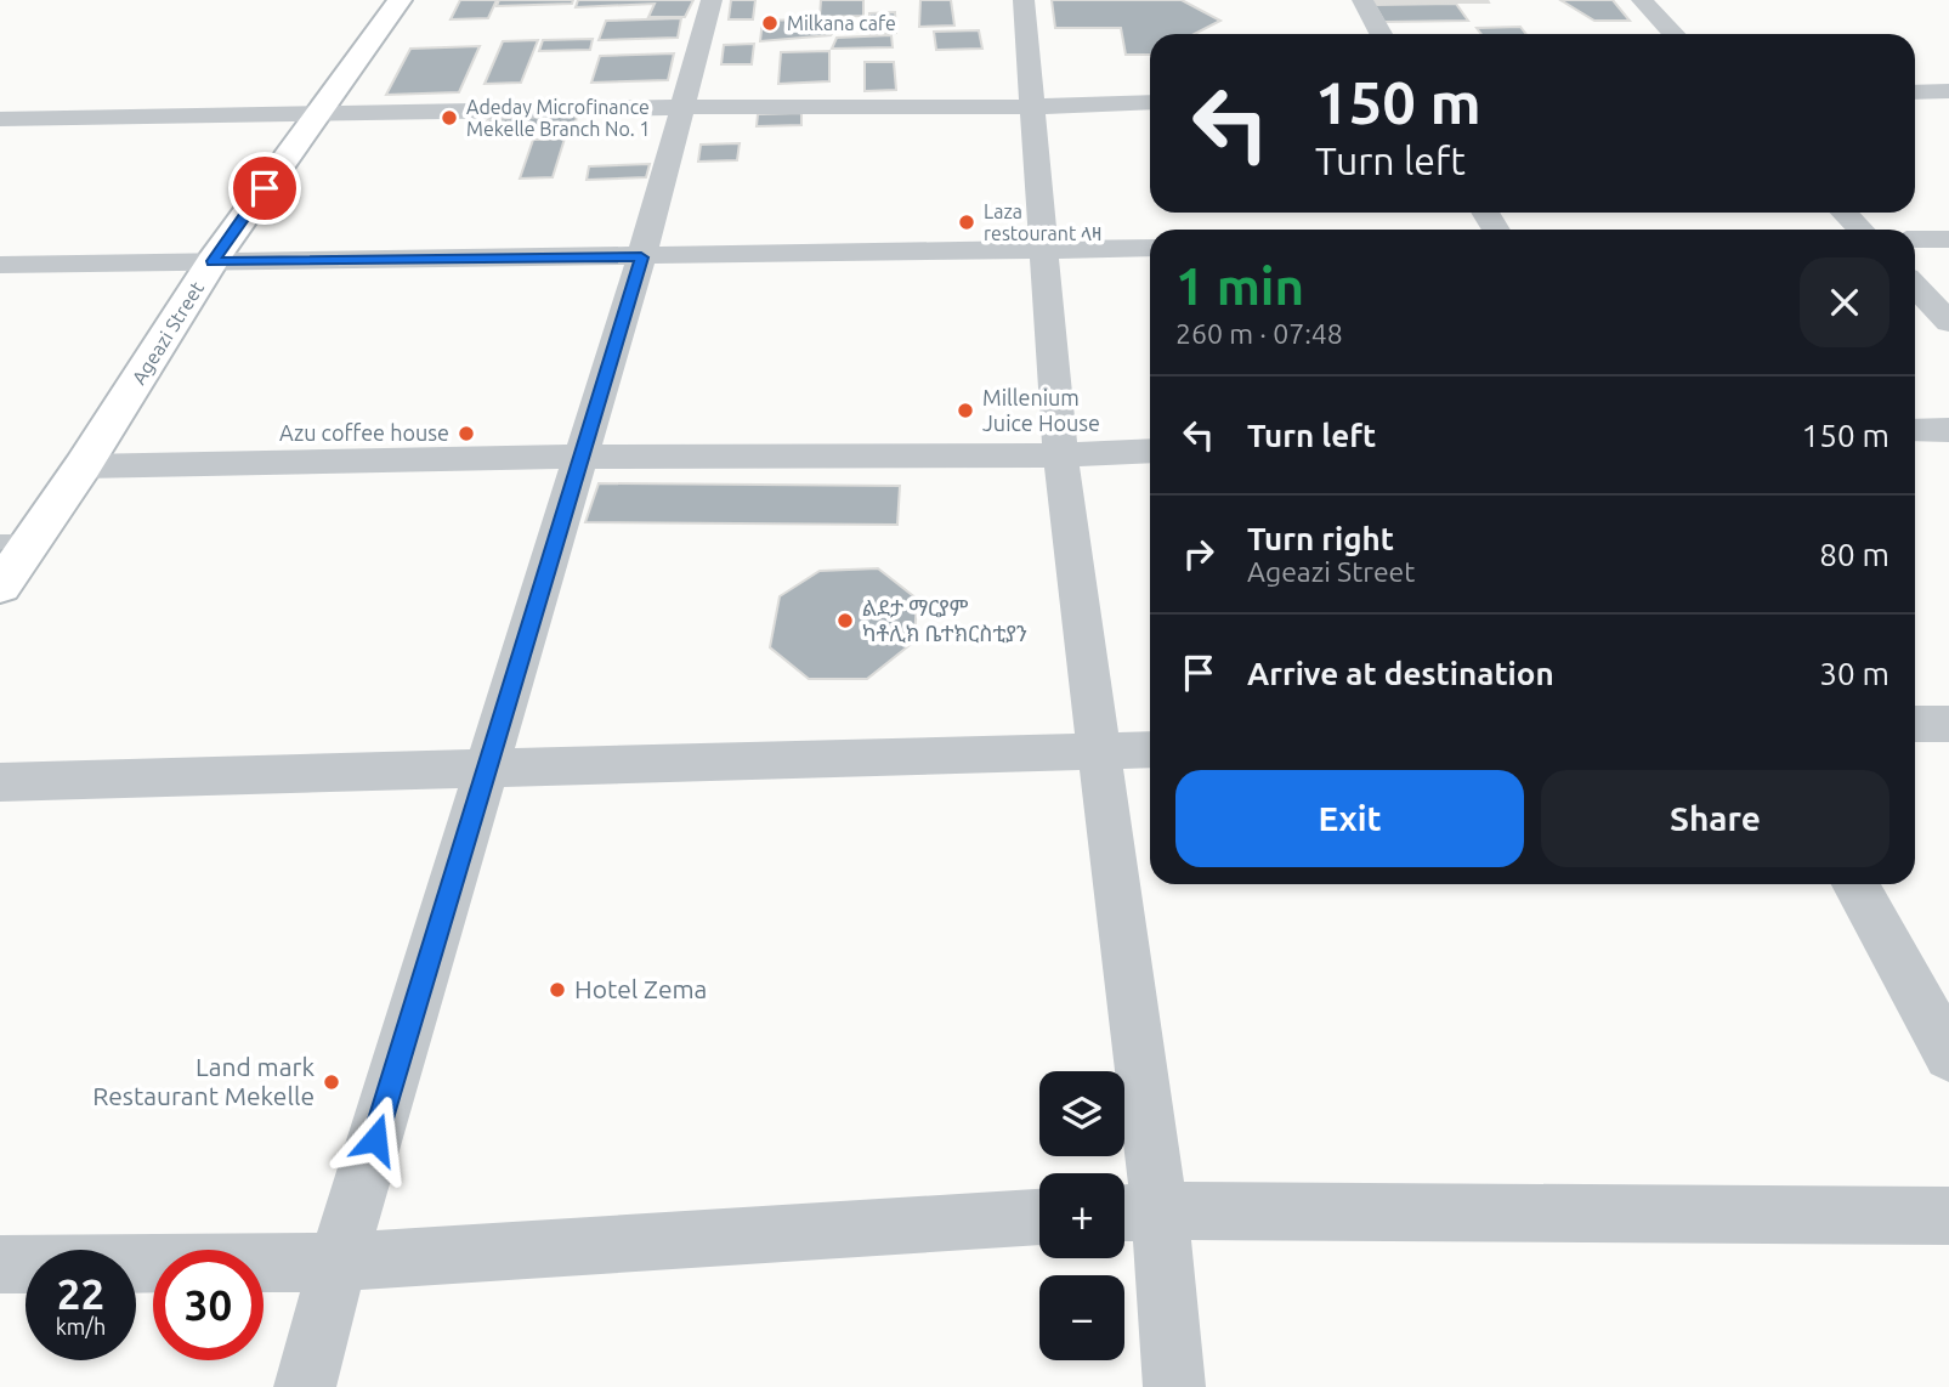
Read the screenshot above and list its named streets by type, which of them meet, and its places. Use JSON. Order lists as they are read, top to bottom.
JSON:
{
  "streets": {
    "street": ["Ageazi Street"]
  },
  "places": [
    "Milkana cafe",
    "Adeday Microfinance Mekelle Branch No. 1",
    "Laza restourant ላዛ",
    "Millenium Juice House",
    "Azu coffee house",
    "ልደታ ማርያም ካቶሊክ ቤተክርስቲያን",
    "Hotel Zema",
    "Land mark Restaurant Mekelle"
  ],
  "page": {
    "turn": ["150 m", "Turn left"],
    "heading": ["1 min", "260 m · 07:48"],
    "list": [
      {
        "name": "Turn left",
        "value": "150 m"
      },
      {
        "name": "Turn right",
        "note": "Ageazi Street",
        "value": "80 m"
      },
      {
        "name": "Arrive at destination",
        "value": "30 m"
      }
    ],
    "buttons": ["Exit", "Share"],
    "map_buttons": ["+", "−"],
    "speed": "22 km/h",
    "limit": "30"
  }
}
